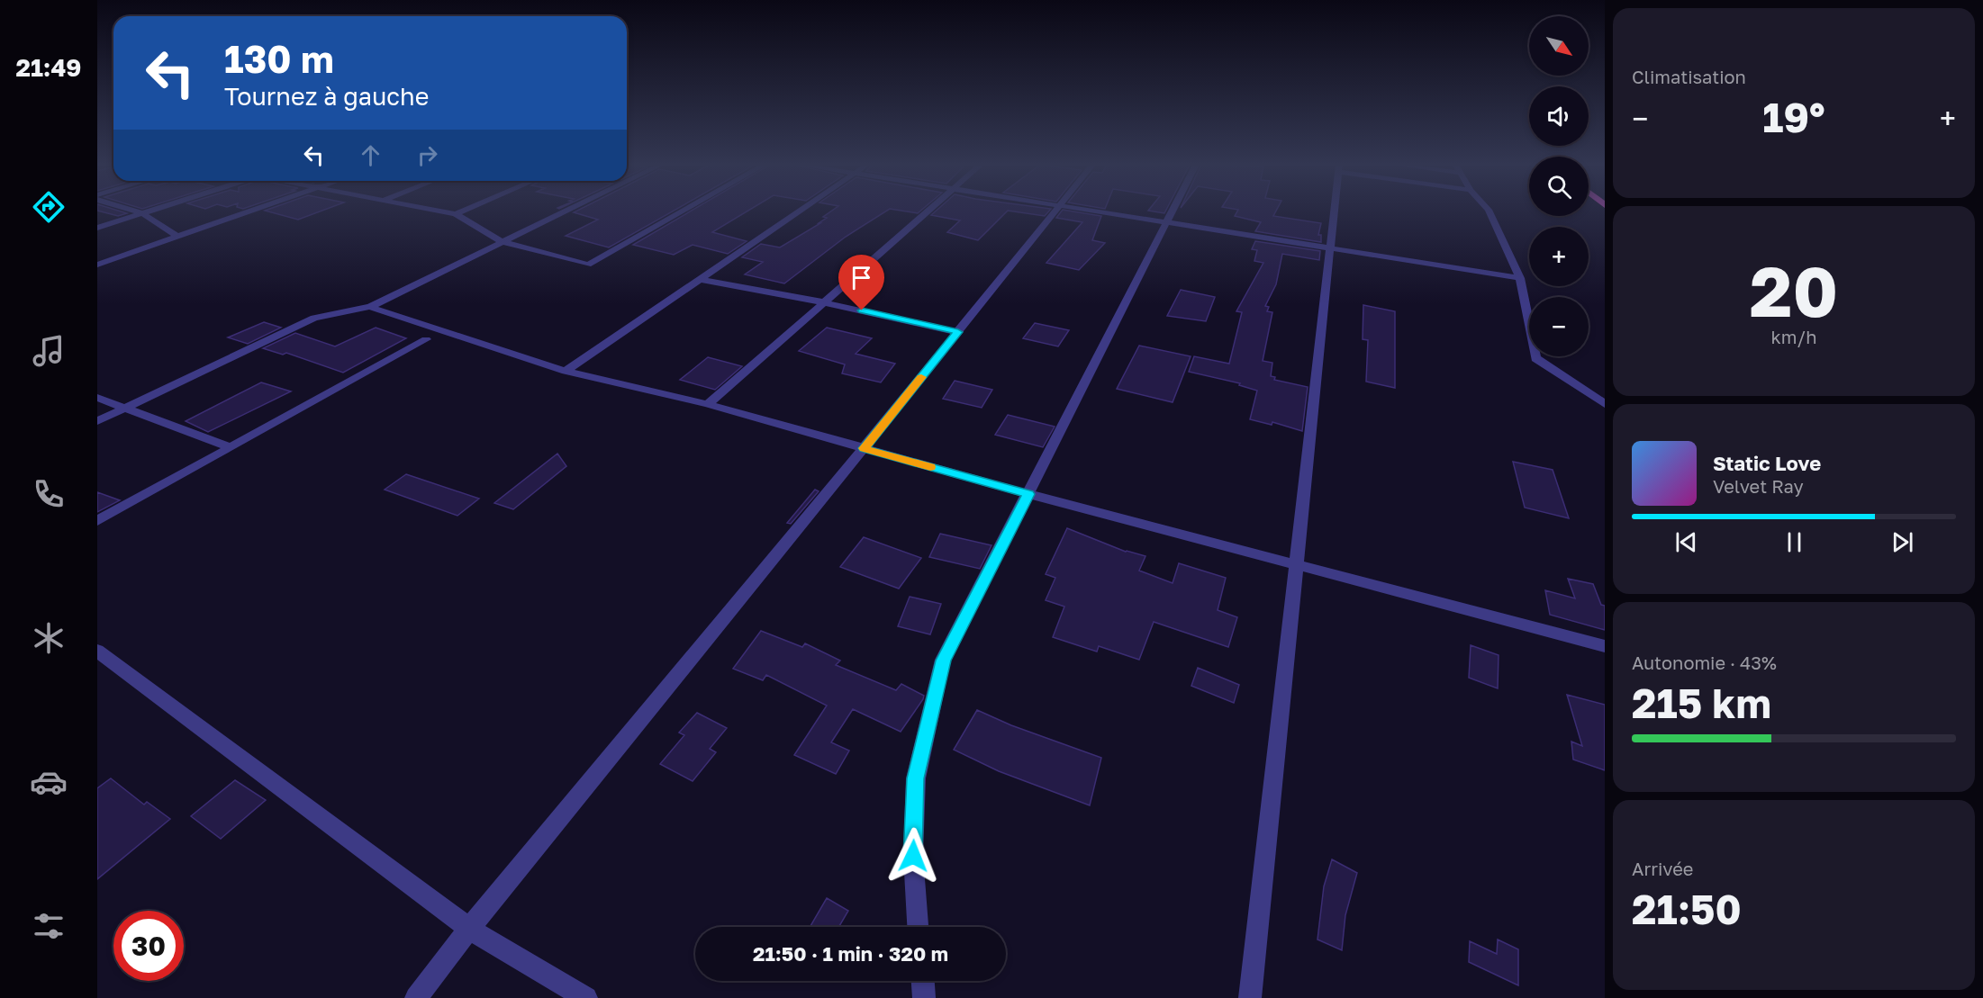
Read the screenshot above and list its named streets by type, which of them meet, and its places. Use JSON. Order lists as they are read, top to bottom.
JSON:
{
  "north": "bottom right",
  "page": {
    "tabs": "21:49",
    "tile": [
      "Climatisation",
      ["20", "km/h"],
      ["Autonomie · 43%", "215 km"],
      ["Arrivée", "21:50"]
    ],
    "map_buttons": ["+", "−"],
    "turn": ["130 m", "Tournez à gauche"],
    "heat": ["−", "19°", "+"],
    "song": ["Static Love", "Velvet Ray"],
    "limit": "30",
    "trip": "21:50 · 1 min · 320 m"
  }
}
